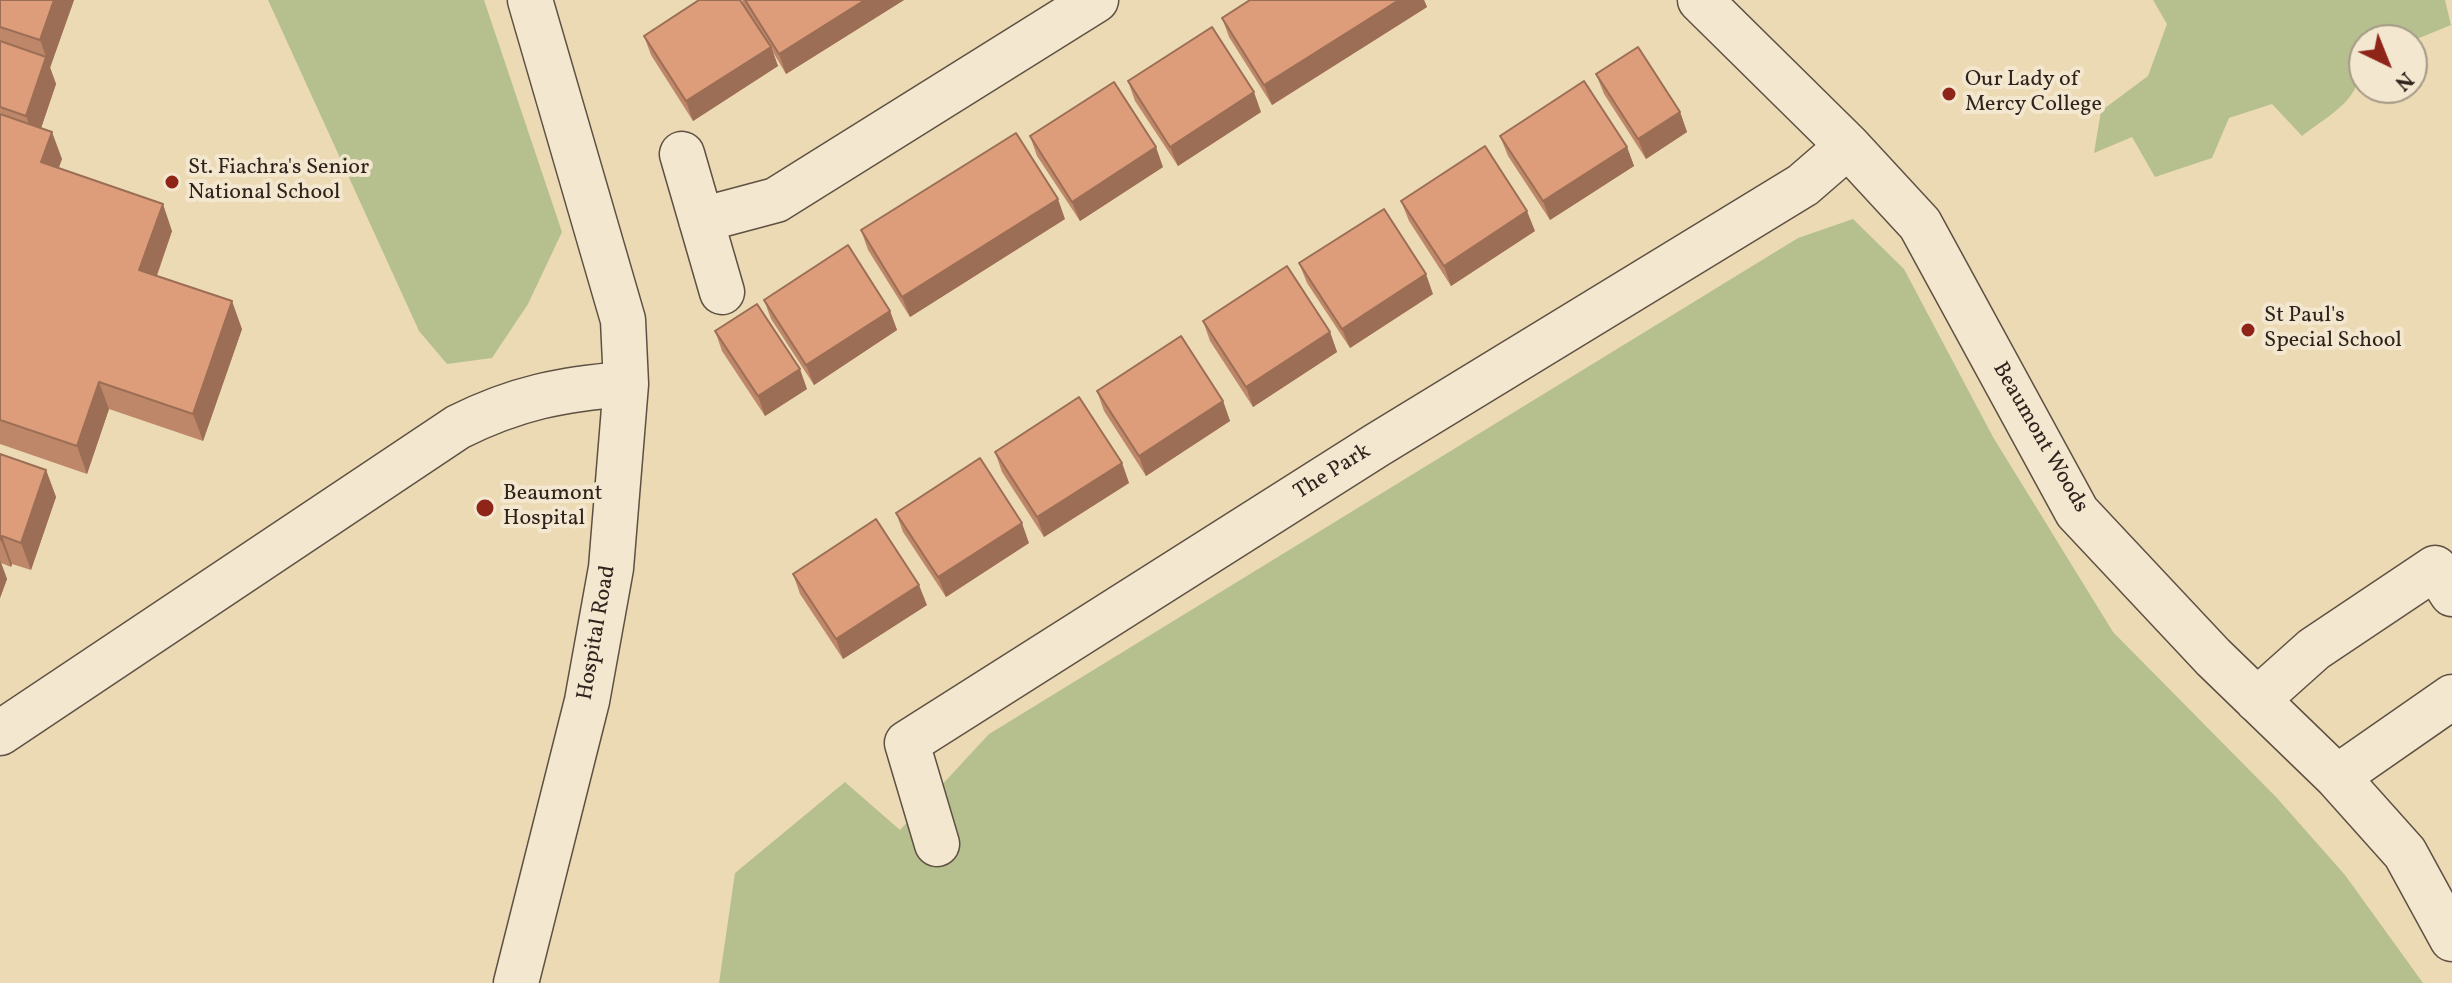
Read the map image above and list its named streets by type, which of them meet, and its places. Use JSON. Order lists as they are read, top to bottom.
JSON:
{
  "streets": {
    "street": ["Beaumont Woods", "The Park", "Hospital Road"]
  },
  "crossings": [
    ["Beaumont Woods", "The Park"]
  ],
  "places": [
    "Our Lady of Mercy College",
    "St. Fiachra's Senior National School",
    "St Paul's Special School",
    "Beaumont Hospital"
  ],
  "north": "bottom right"
}
